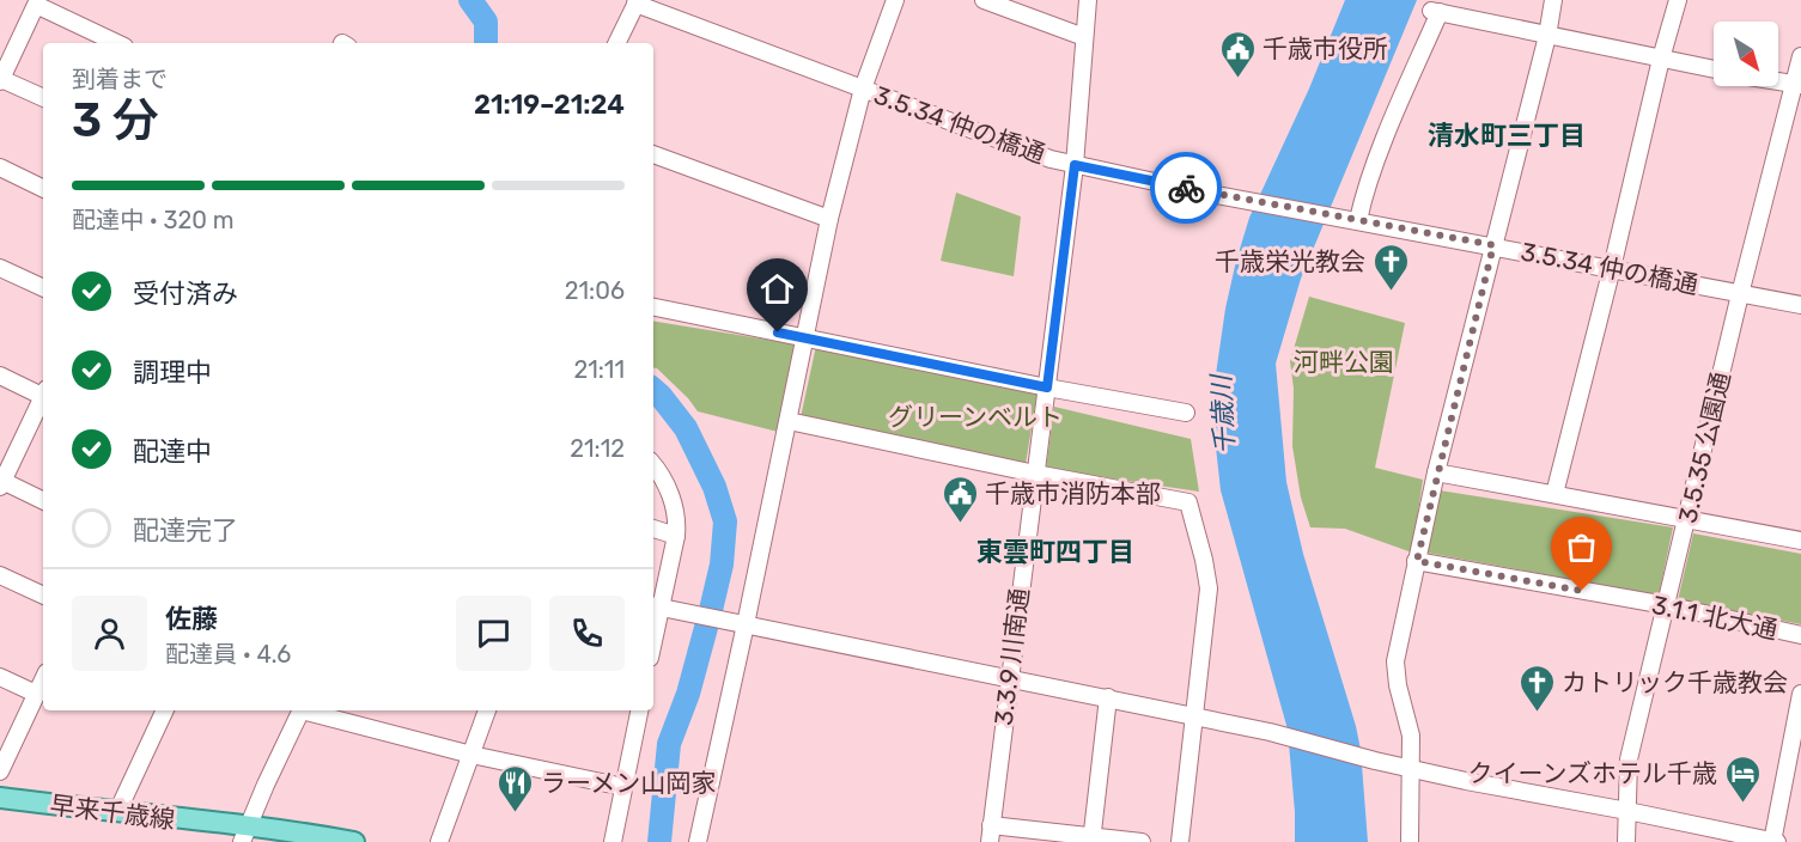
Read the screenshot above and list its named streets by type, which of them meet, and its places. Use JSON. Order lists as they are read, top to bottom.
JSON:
{
  "streets": {
    "main road": ["早来千歳線"],
    "street": [
      "3.5.34 仲の橋通",
      "3.5.35 公園通",
      "3.1.1 北大通",
      "3.3.9 川南通"
    ]
  },
  "crossings": [
    ["3.5.34 仲の橋通", "3.5.35 公園通"],
    ["3.5.34 仲の橋通", "3.3.9 川南通"],
    ["3.5.35 公園通", "3.1.1 北大通"]
  ],
  "districts": ["清水町三丁目", "東雲町四丁目"],
  "water": ["千歳川"],
  "parks": ["河畔公園", "グリーンベルト"],
  "places": {
    "public building": ["千歳市役所", "千歳市消防本部"],
    "church": ["千歳栄光教会", "カトリック千歳教会"],
    "hotel": ["クイーンズホテル千歳"],
    "restaurant": ["ラーメン山岡家"]
  },
  "north": "bottom right",
  "page": {
    "heading": ["3 分", "到着まで", "21:19–21:24"],
    "panel": ["佐藤", "配達員 · 4.6"],
    "bar": "配達中 · 320 m",
    "list": [
      ["受付済み", "21:06"],
      ["調理中", "21:11"],
      ["配達中", "21:12"],
      "配達完了"
    ]
  }
}
